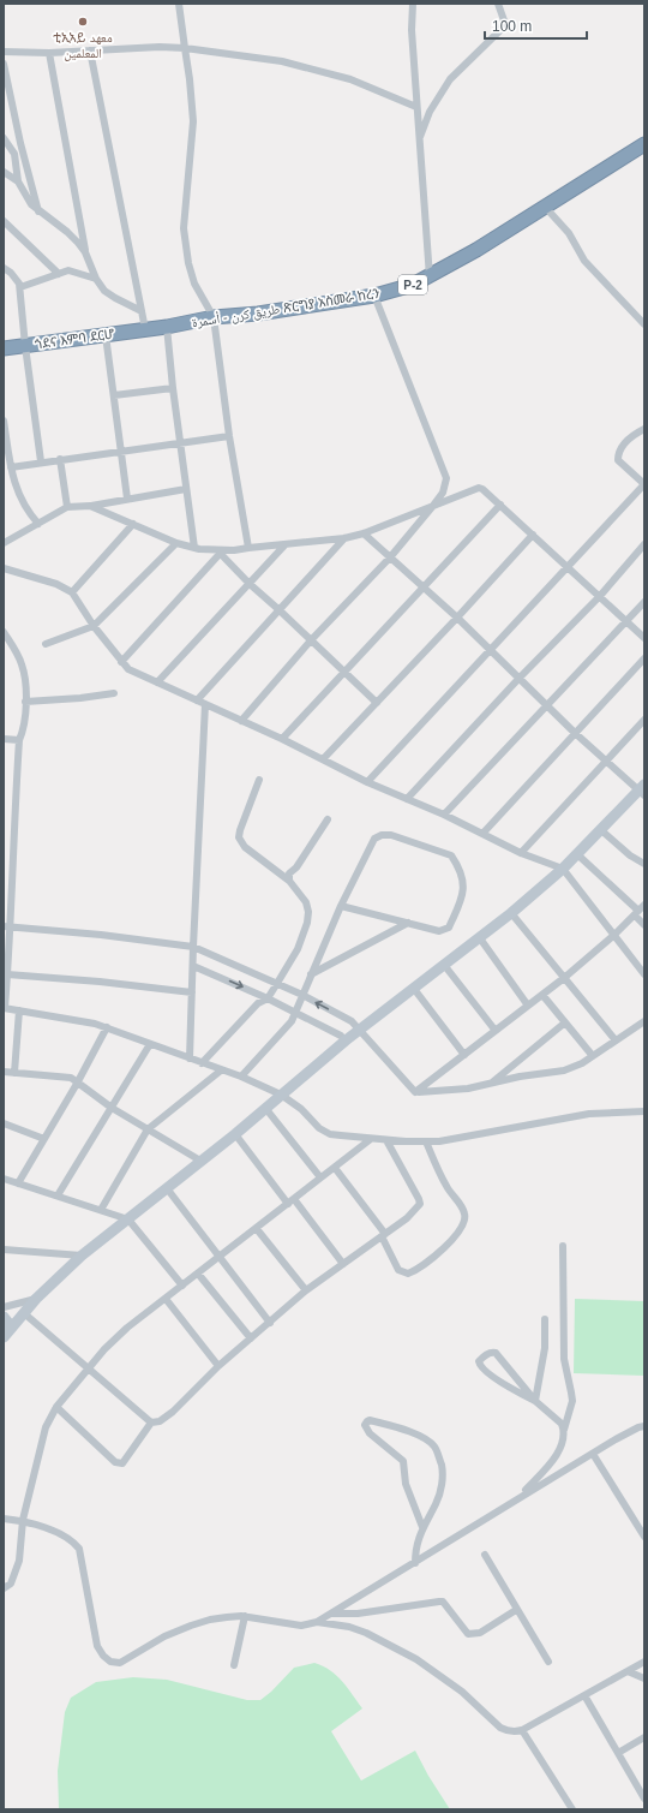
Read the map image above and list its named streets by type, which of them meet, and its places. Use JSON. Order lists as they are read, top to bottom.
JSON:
{
  "streets": {
    "highway": ["P-2", "طريق كرن - أسمرة ጽርግያ አስመራ ከረን", "ጎደና እምባ ደርሆ"]
  },
  "crossings": [
    ["طريق كرن - أسمرة ጽርግያ አስመራ ከረን", "ጎደና እምባ ደርሆ"]
  ],
  "places": ["ቲኢኣይ معهد المعلمين"],
  "scale_bar": "100 m"
}
